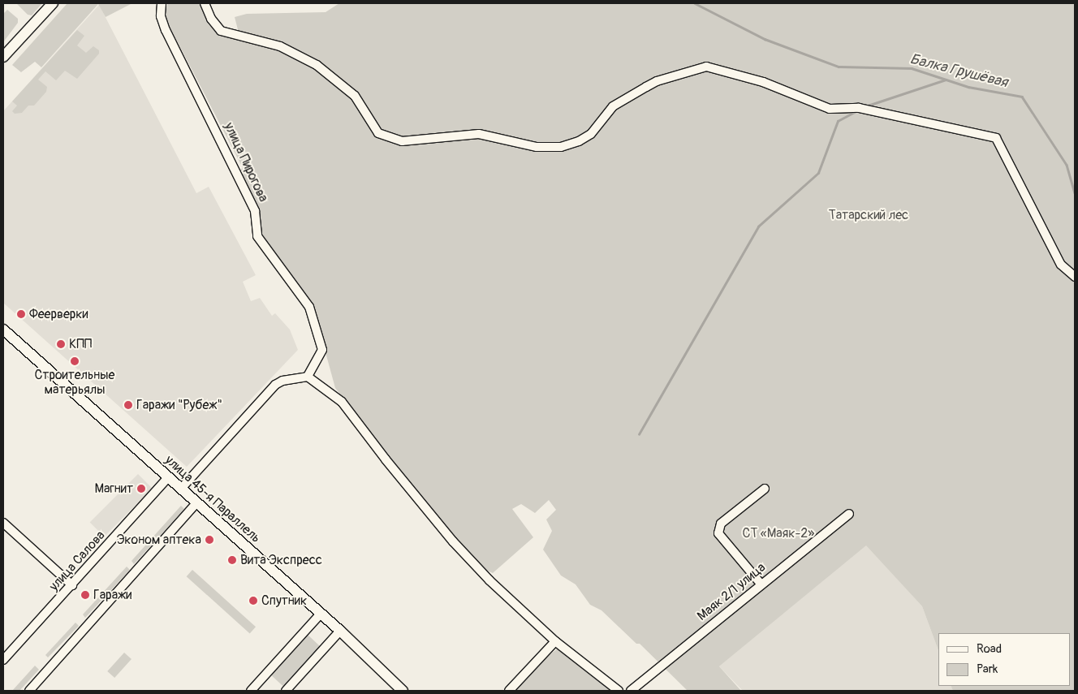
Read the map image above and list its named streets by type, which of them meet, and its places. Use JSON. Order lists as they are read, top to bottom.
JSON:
{
  "streets": {
    "main road": ["улица 45-я Параллель"],
    "street": ["улица Пирогова", "улица Салова", "Маяк 2/1 улица"]
  },
  "crossings": [
    ["улица 45-я Параллель", "улица Салова"]
  ],
  "water": ["Балка Грушёвая"],
  "parks": ["Татарский лес", "СТ «Маяк-2»"],
  "places": [
    "Феерверки",
    "КПП",
    "Строительные матерьялы",
    "Гаражи \"Рубеж\"",
    "Магнит",
    "Эконом аптека",
    "Вита Экспресс",
    "Гаражи",
    "Спутник"
  ],
  "legend": ["Road", "Park"]
}
